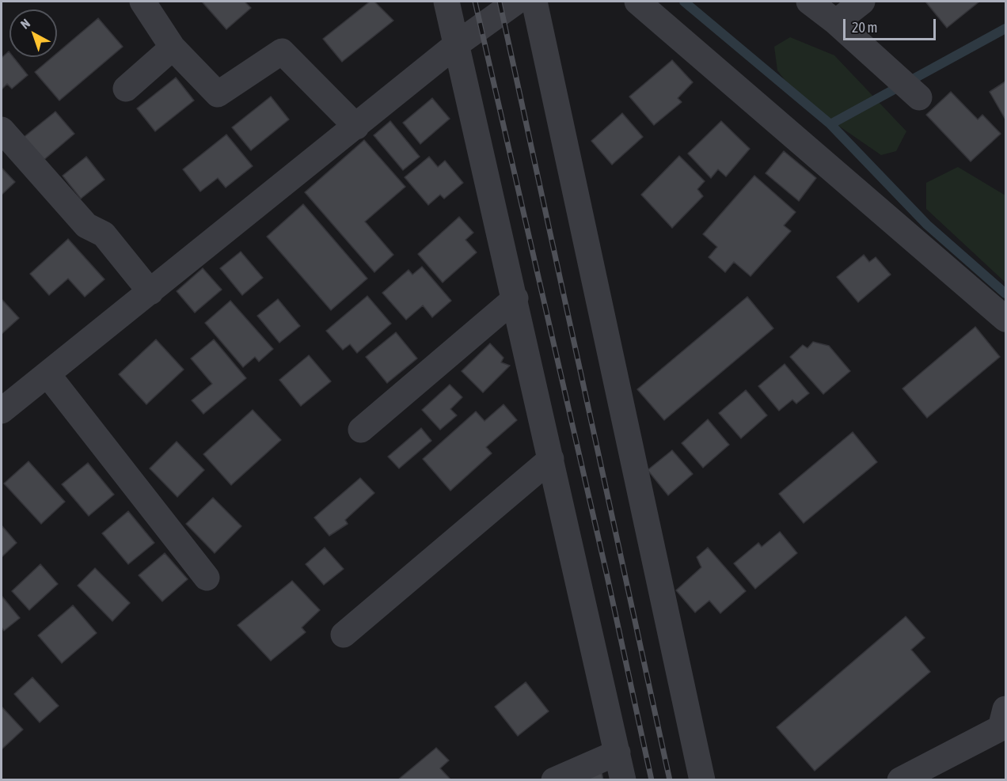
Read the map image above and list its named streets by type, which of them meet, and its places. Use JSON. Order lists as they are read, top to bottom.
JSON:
{
  "scale_bar": "20 m",
  "north": "top left"
}
